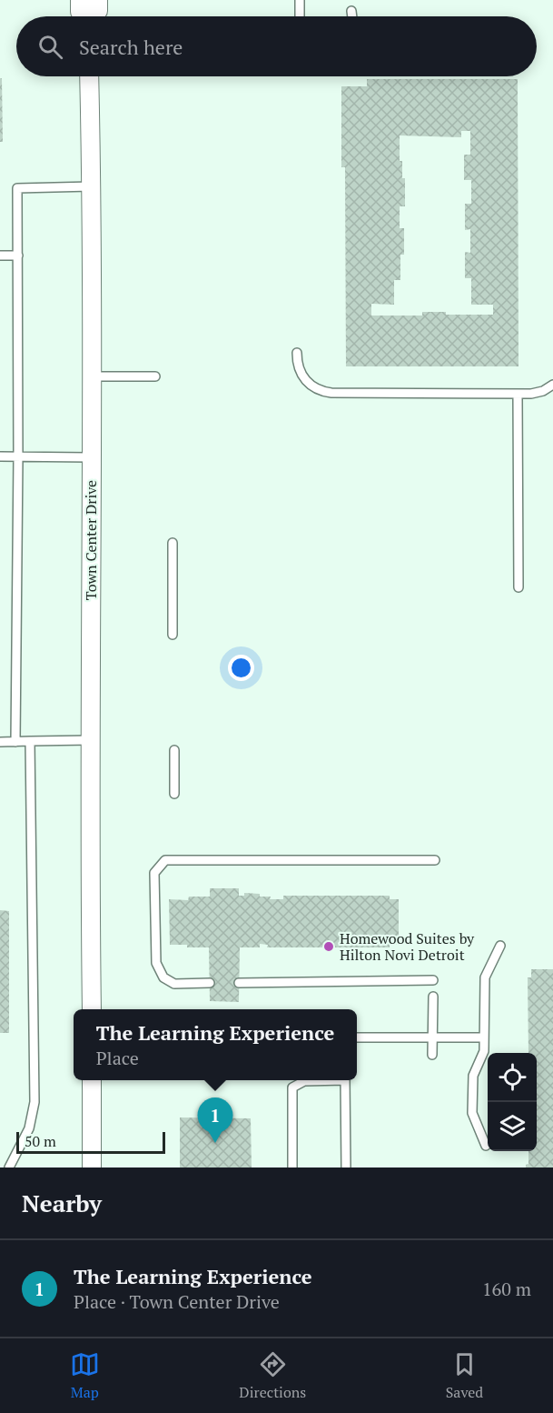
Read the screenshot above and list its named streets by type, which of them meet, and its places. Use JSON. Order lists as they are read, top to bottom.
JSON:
{
  "streets": {
    "street": ["Town Center Drive"]
  },
  "places": ["Homewood Suites by Hilton Novi Detroit"],
  "scale_bar": "50 m",
  "page": {
    "search": "Search here",
    "popup": ["The Learning Experience", "Place"],
    "pins": "1",
    "scale": "50 m",
    "heading": "Nearby",
    "list": [
      {
        "mark": "1",
        "name": "The Learning Experience",
        "note": "Place · Town Center Drive",
        "value": "160 m"
      }
    ],
    "nav": ["Map", "Directions", "Saved"]
  }
}
